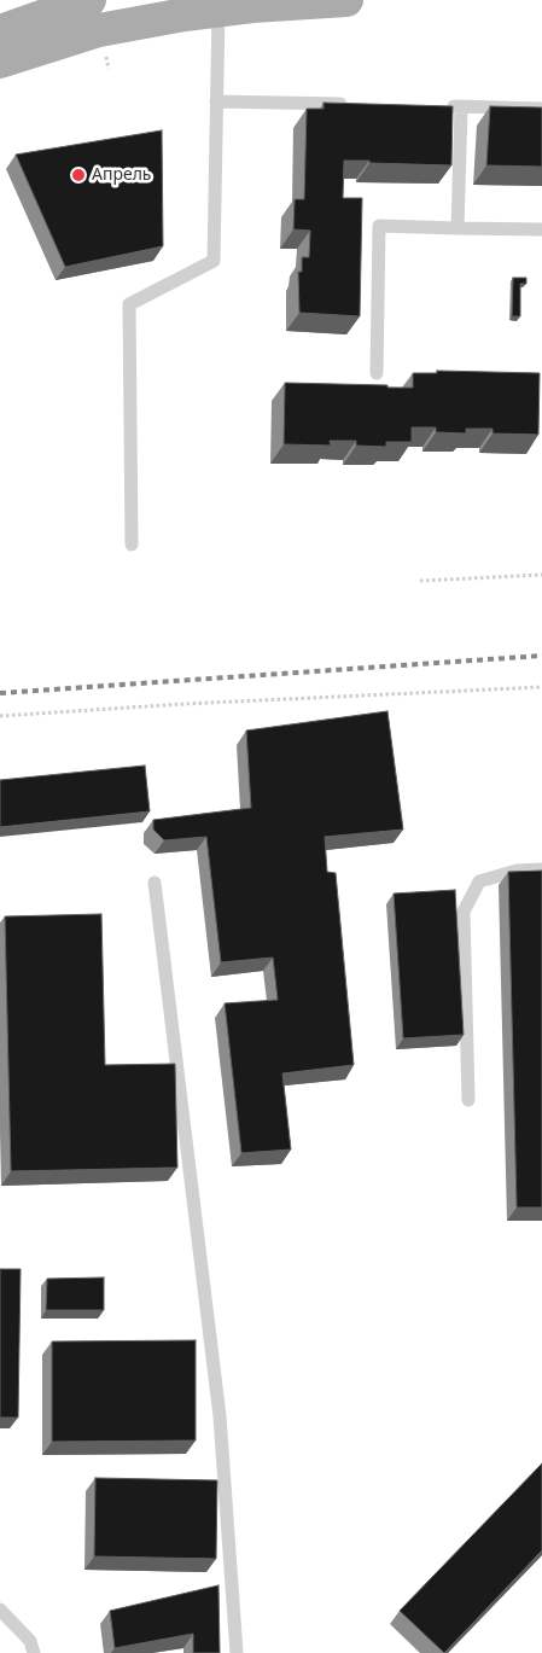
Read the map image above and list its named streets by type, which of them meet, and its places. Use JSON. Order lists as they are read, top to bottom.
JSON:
{
  "places": ["Апрель"]
}
